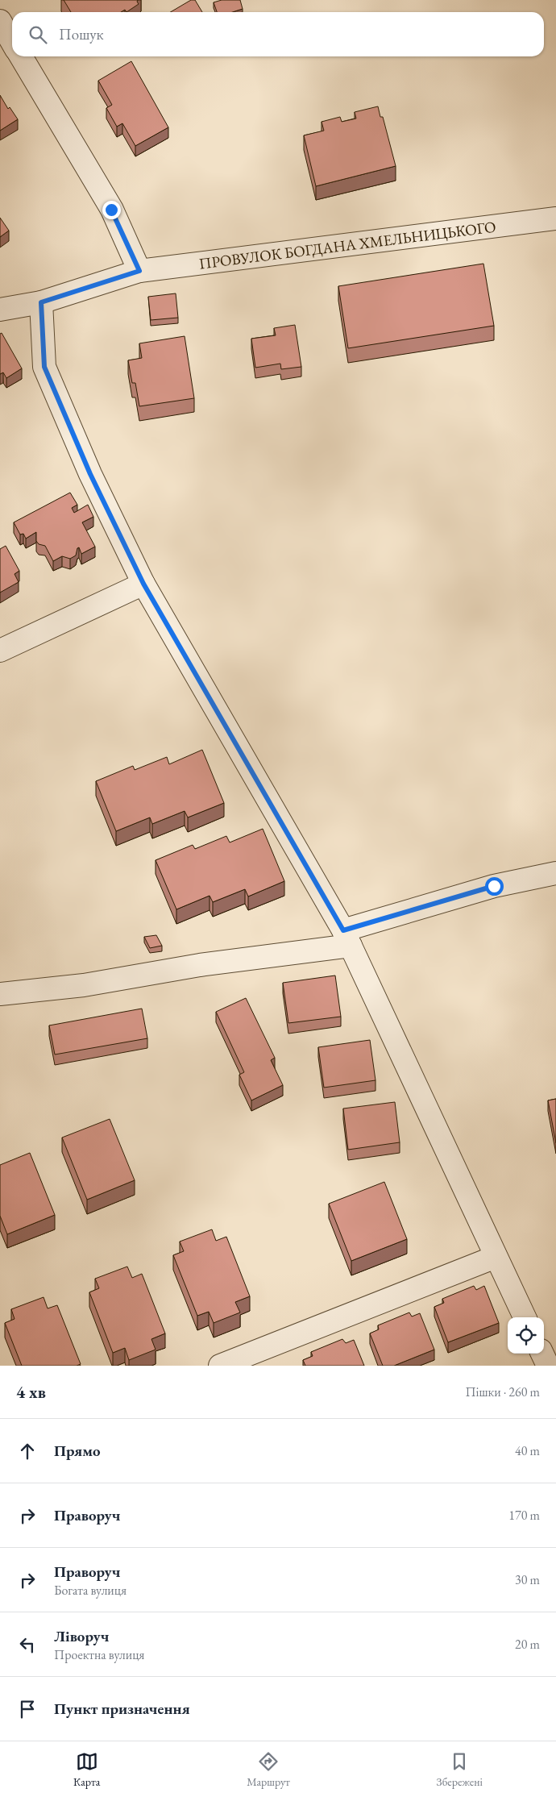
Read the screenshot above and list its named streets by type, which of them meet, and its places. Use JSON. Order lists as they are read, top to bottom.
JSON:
{
  "streets": {
    "street": ["ПРОВУЛОК БОГДАНА ХМЕЛЬНИЦЬКОГО"]
  },
  "page": {
    "search": "Пошук",
    "heading": ["4 хв", "Пішки · 260 m"],
    "list": [
      ["Прямо", "40 m"],
      ["Праворуч", "170 m"],
      ["Праворуч", "Богата вулиця", "30 m"],
      ["Ліворуч", "Проектна вулиця", "20 m"],
      "Пункт призначення"
    ],
    "nav": ["Карта", "Маршрут", "Збережені"]
  }
}
